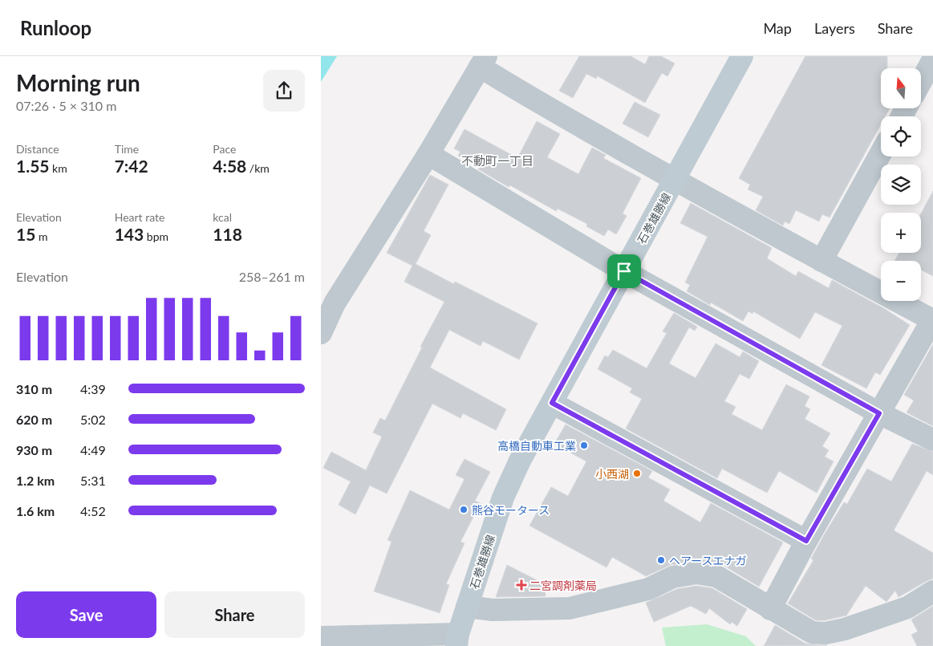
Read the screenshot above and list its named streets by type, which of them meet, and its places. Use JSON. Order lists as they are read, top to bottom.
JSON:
{
  "streets": {
    "main road": ["石巻雄勝線"]
  },
  "districts": ["不動町一丁目"],
  "places": {
    "other": [
      "高橋自動車工業",
      "小西湖",
      "熊谷モータース",
      "ヘアースエナガ"
    ],
    "health": ["二宮調剤薬局"]
  },
  "north": "top",
  "page": {
    "header": "Runloop",
    "nav": ["Map", "Layers", "Share"],
    "heading": ["Morning run", "07:26 · 5 × 310 m"],
    "map_buttons": ["+", "−"],
    "stats": [
      ["Distance", "1.55 km"],
      ["Time", "7:42"],
      ["Pace", "4:58 /km"],
      ["Elevation", "15 m"],
      ["Heart rate", "143 bpm"],
      ["kcal", "118"]
    ],
    "chart": ["Elevation", "258–261 m"],
    "list": [
      {
        "name": "310 m",
        "note": "4:39"
      },
      {
        "name": "620 m",
        "note": "5:02"
      },
      {
        "name": "930 m",
        "note": "4:49"
      },
      {
        "name": "1.2 km",
        "note": "5:31"
      },
      {
        "name": "1.6 km",
        "note": "4:52"
      }
    ],
    "buttons": ["Save", "Share"]
  }
}
